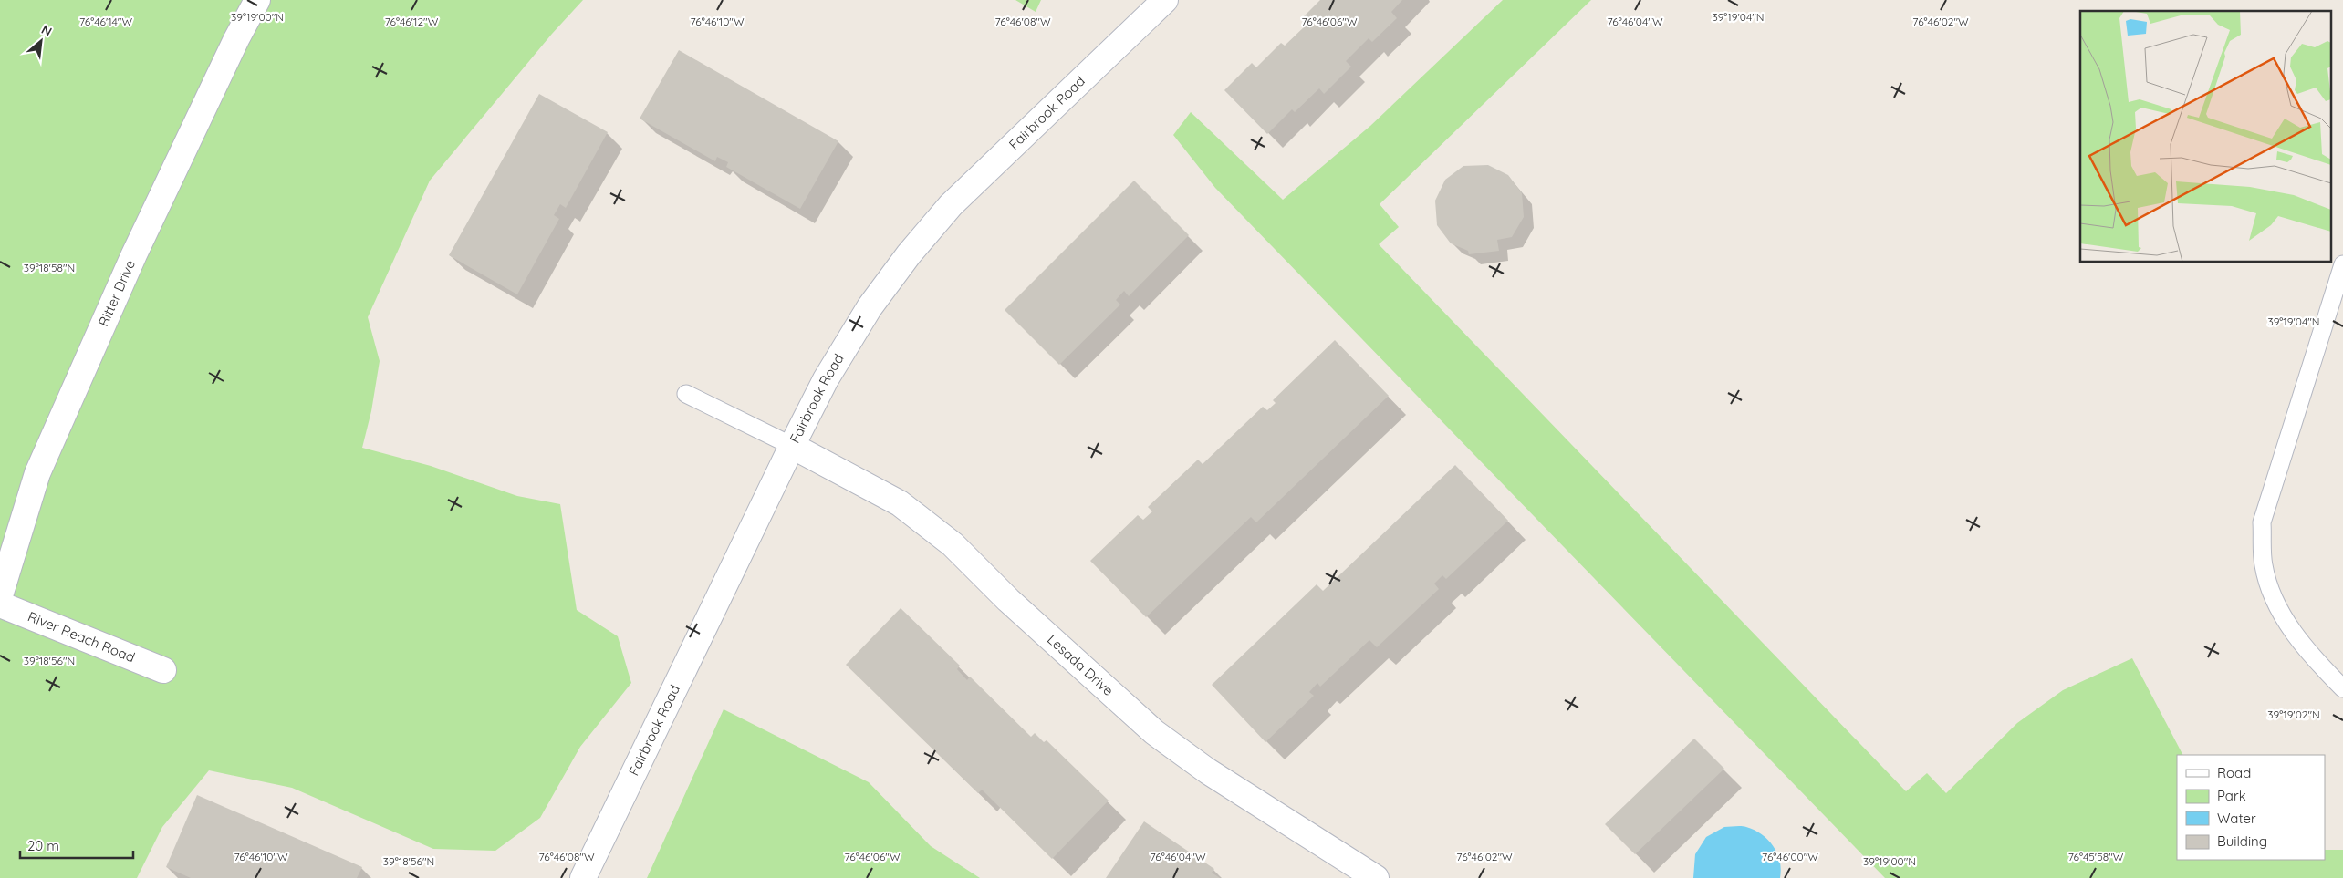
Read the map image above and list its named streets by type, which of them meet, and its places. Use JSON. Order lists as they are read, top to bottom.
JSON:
{
  "streets": {
    "street": [
      "Fairbrook Road",
      "Ritter Drive",
      "River Reach Road",
      "Lesada Drive"
    ]
  },
  "crossings": [
    ["Fairbrook Road", "Lesada Drive"]
  ],
  "legend": [
    "Road",
    "Park",
    "Water",
    "Building"
  ],
  "scale_bar": "20 m",
  "north": "top right",
  "coordinates": [
    "39°19'04\"N",
    "39°19'00\"N",
    "76°46'14\"W",
    "76°46'12\"W",
    "76°46'10\"W",
    "76°46'08\"W",
    "76°46'06\"W",
    "76°46'04\"W",
    "76°46'02\"W",
    "39°18'58\"N",
    "39°18'56\"N",
    "39°19'02\"N",
    "76°46'00\"W",
    "76°45'58\"W"
  ]
}
